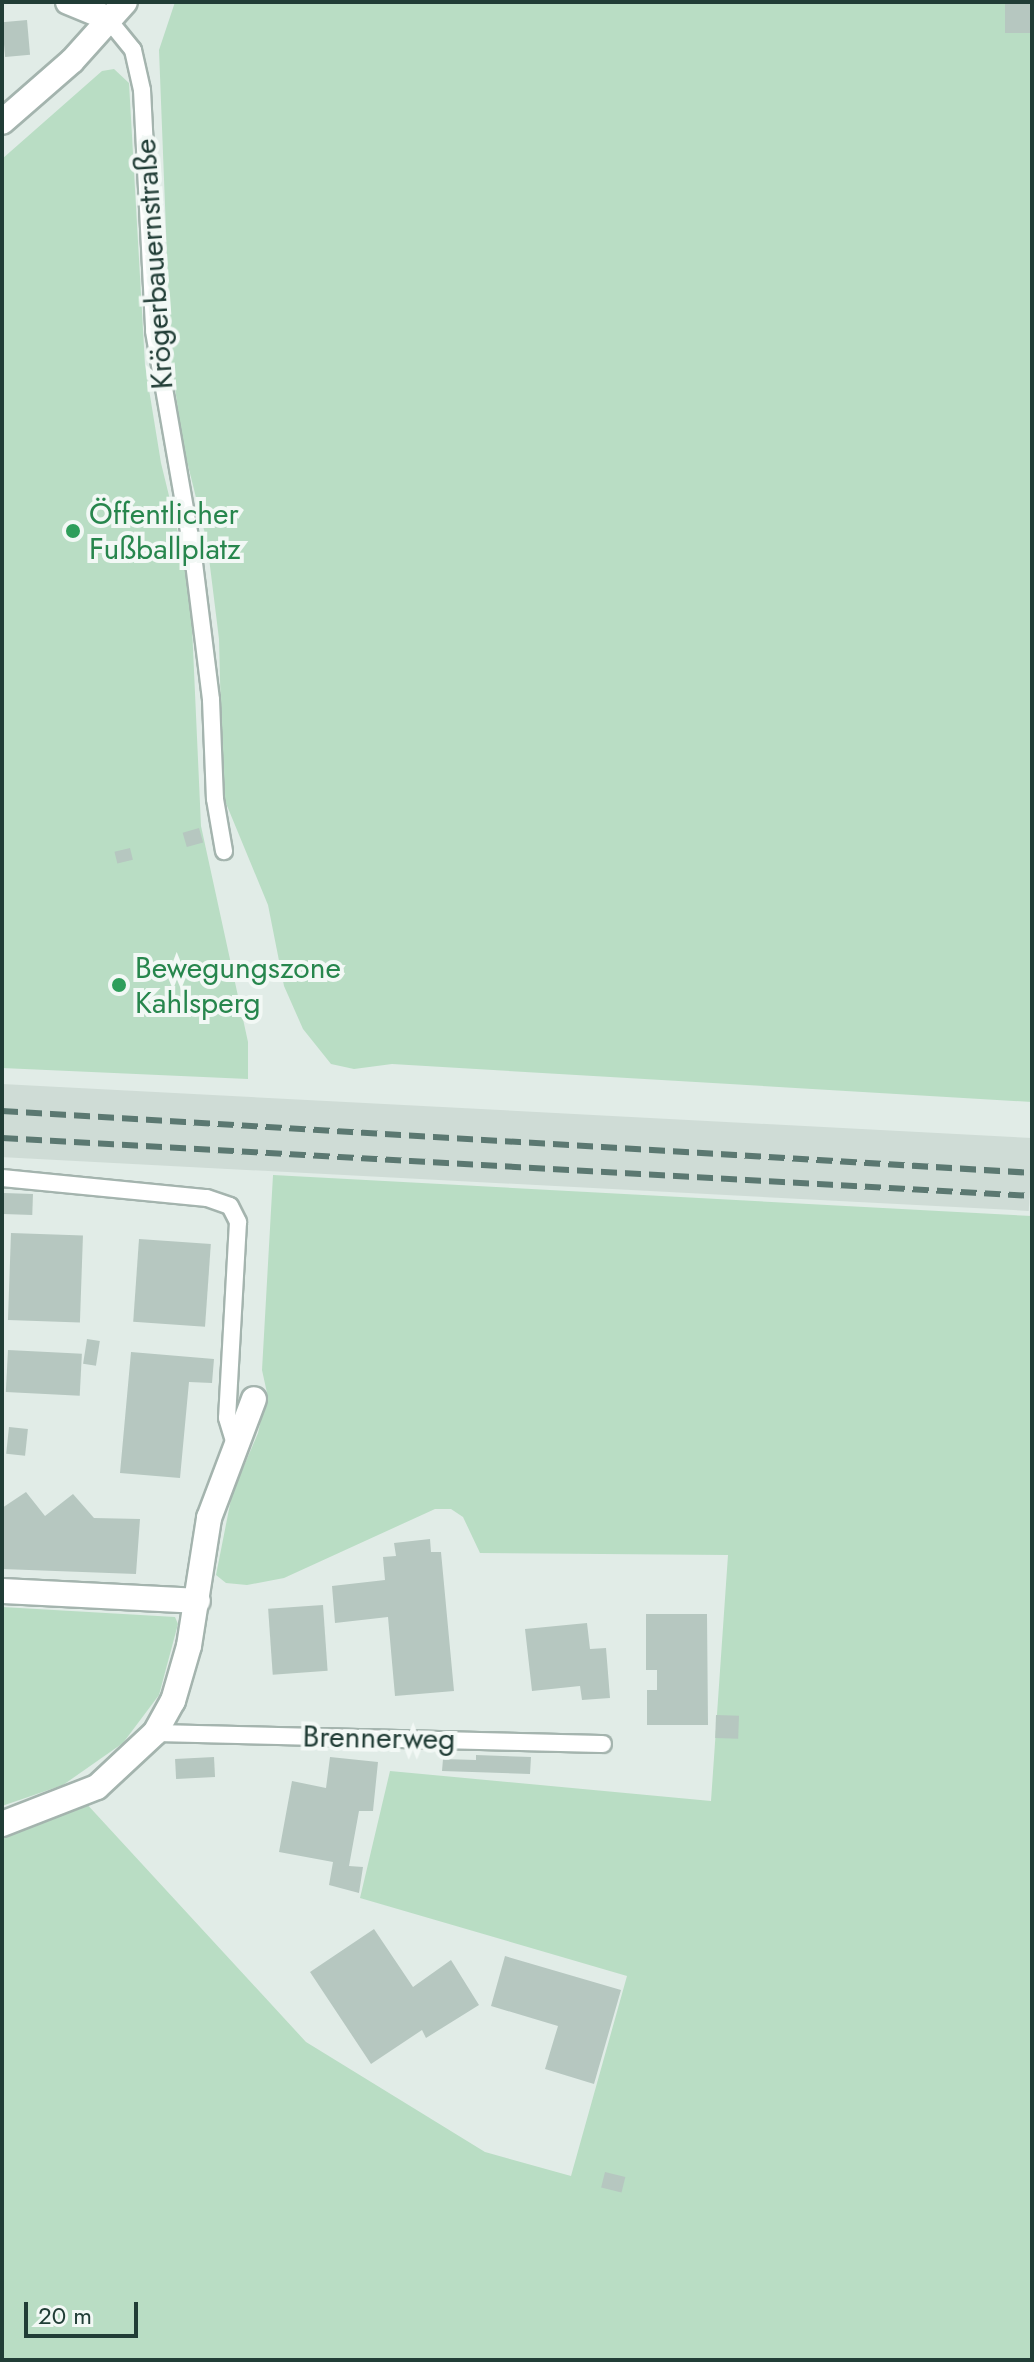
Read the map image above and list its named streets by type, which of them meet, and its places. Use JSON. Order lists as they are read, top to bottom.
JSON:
{
  "streets": {
    "lane": ["Krögerbauernstraße", "Brennerweg"]
  },
  "places": ["Öffentlicher Fußballplatz", "Bewegungszone Kahlsperg"],
  "scale_bar": "20 m"
}
